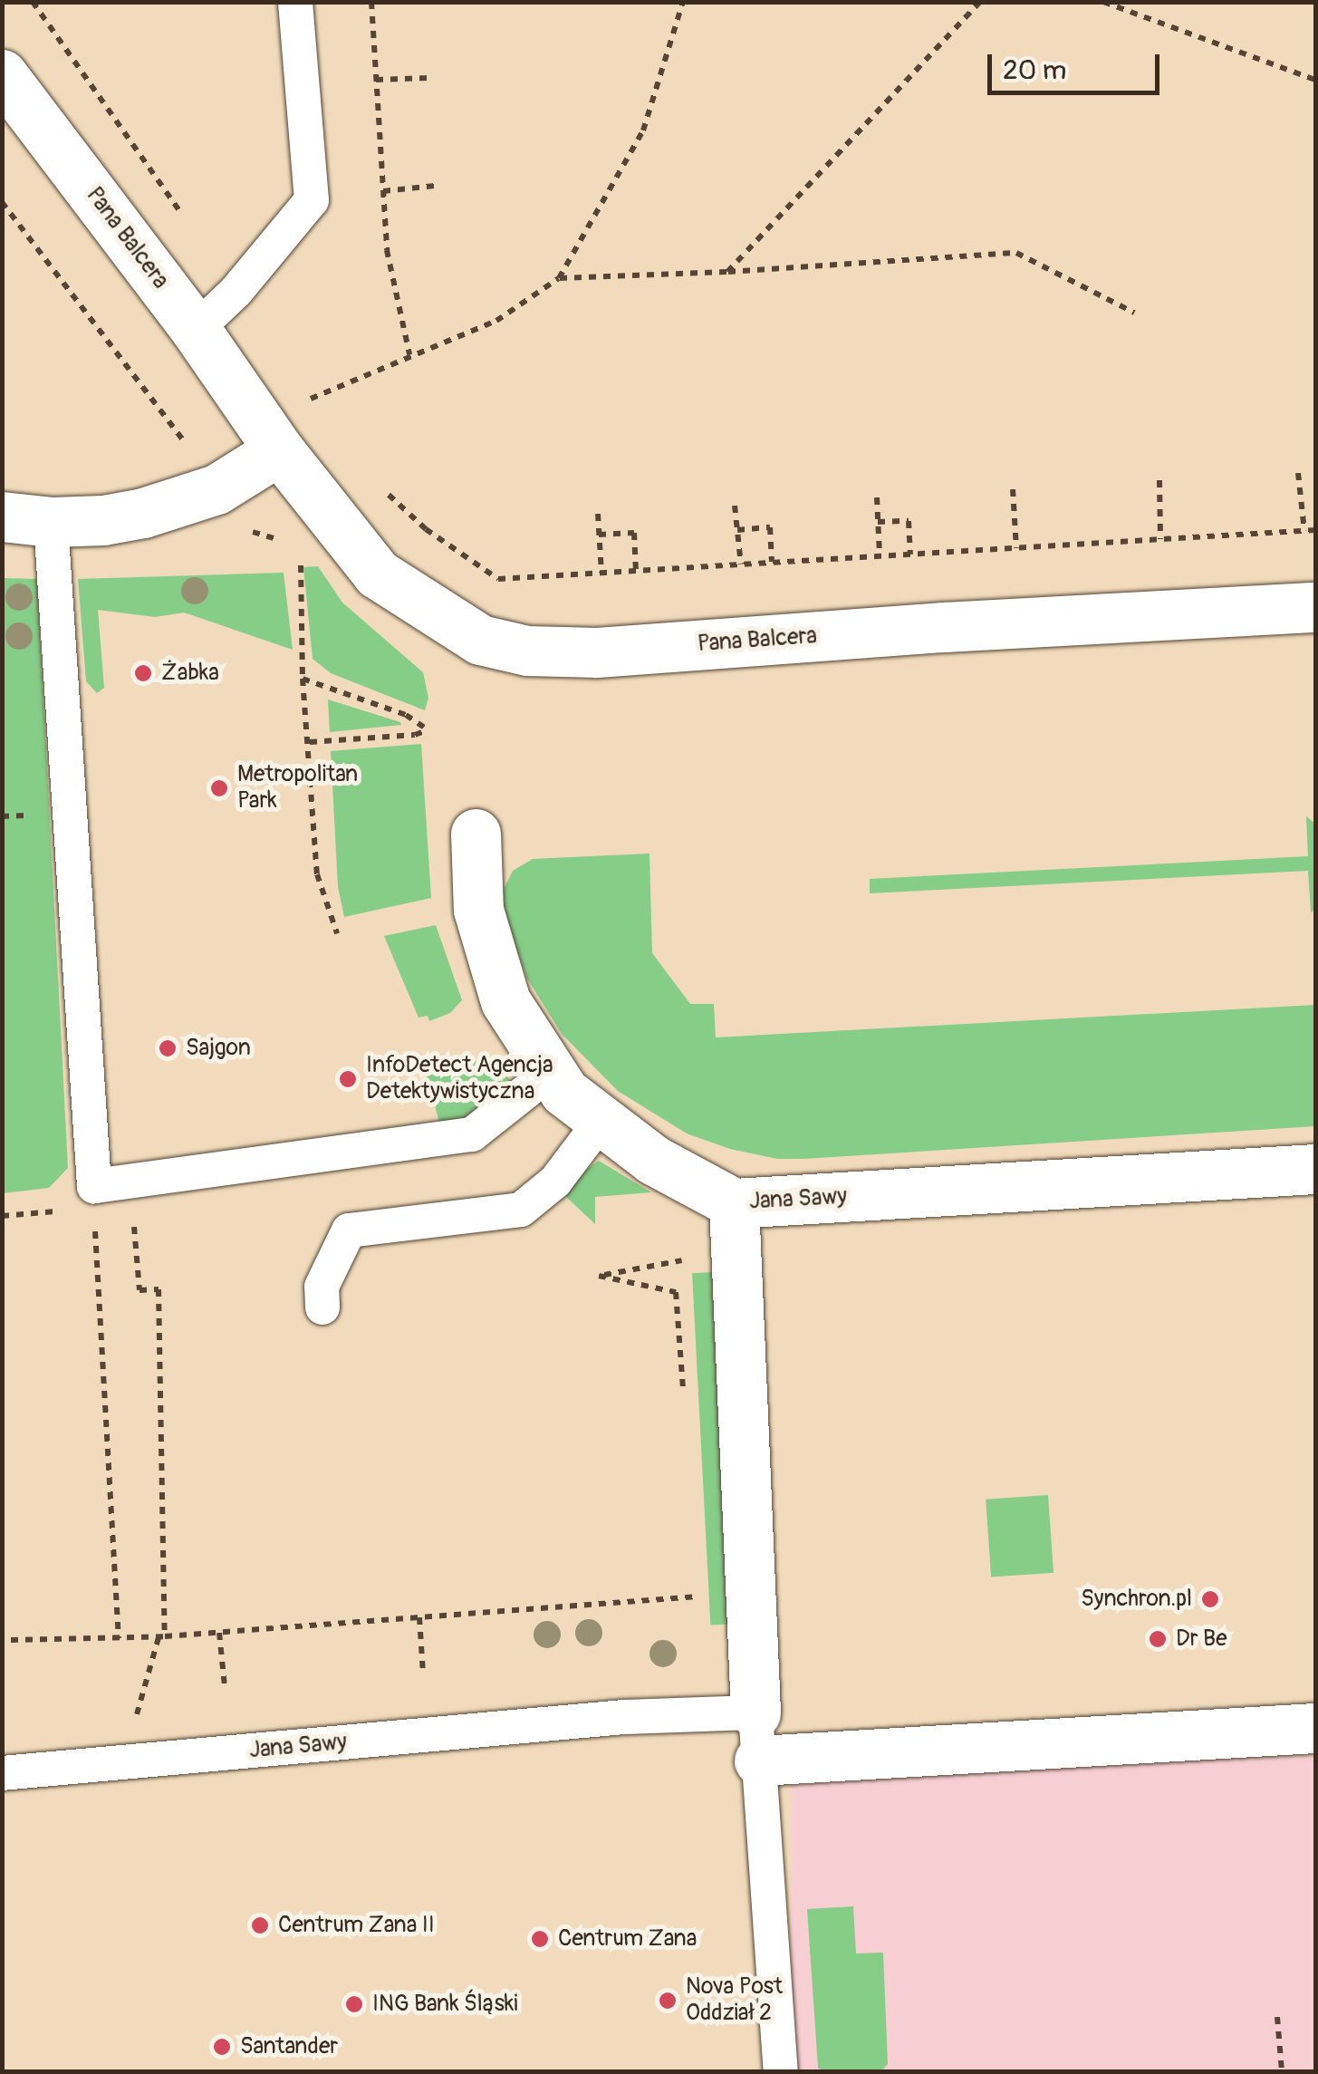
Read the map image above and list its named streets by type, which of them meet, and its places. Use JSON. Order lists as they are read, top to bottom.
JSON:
{
  "streets": {
    "street": ["Pana Balcera", "Jana Sawy"]
  },
  "places": [
    "Żabka",
    "Metropolitan Park",
    "Sajgon",
    "InfoDetect Agencja Detektywistyczna",
    "Synchron.pl",
    "Dr Be",
    "Centrum Zana II",
    "Centrum Zana",
    "Nova Post Oddział 2",
    "ING Bank Śląski",
    "Santander"
  ],
  "scale_bar": "20 m"
}
